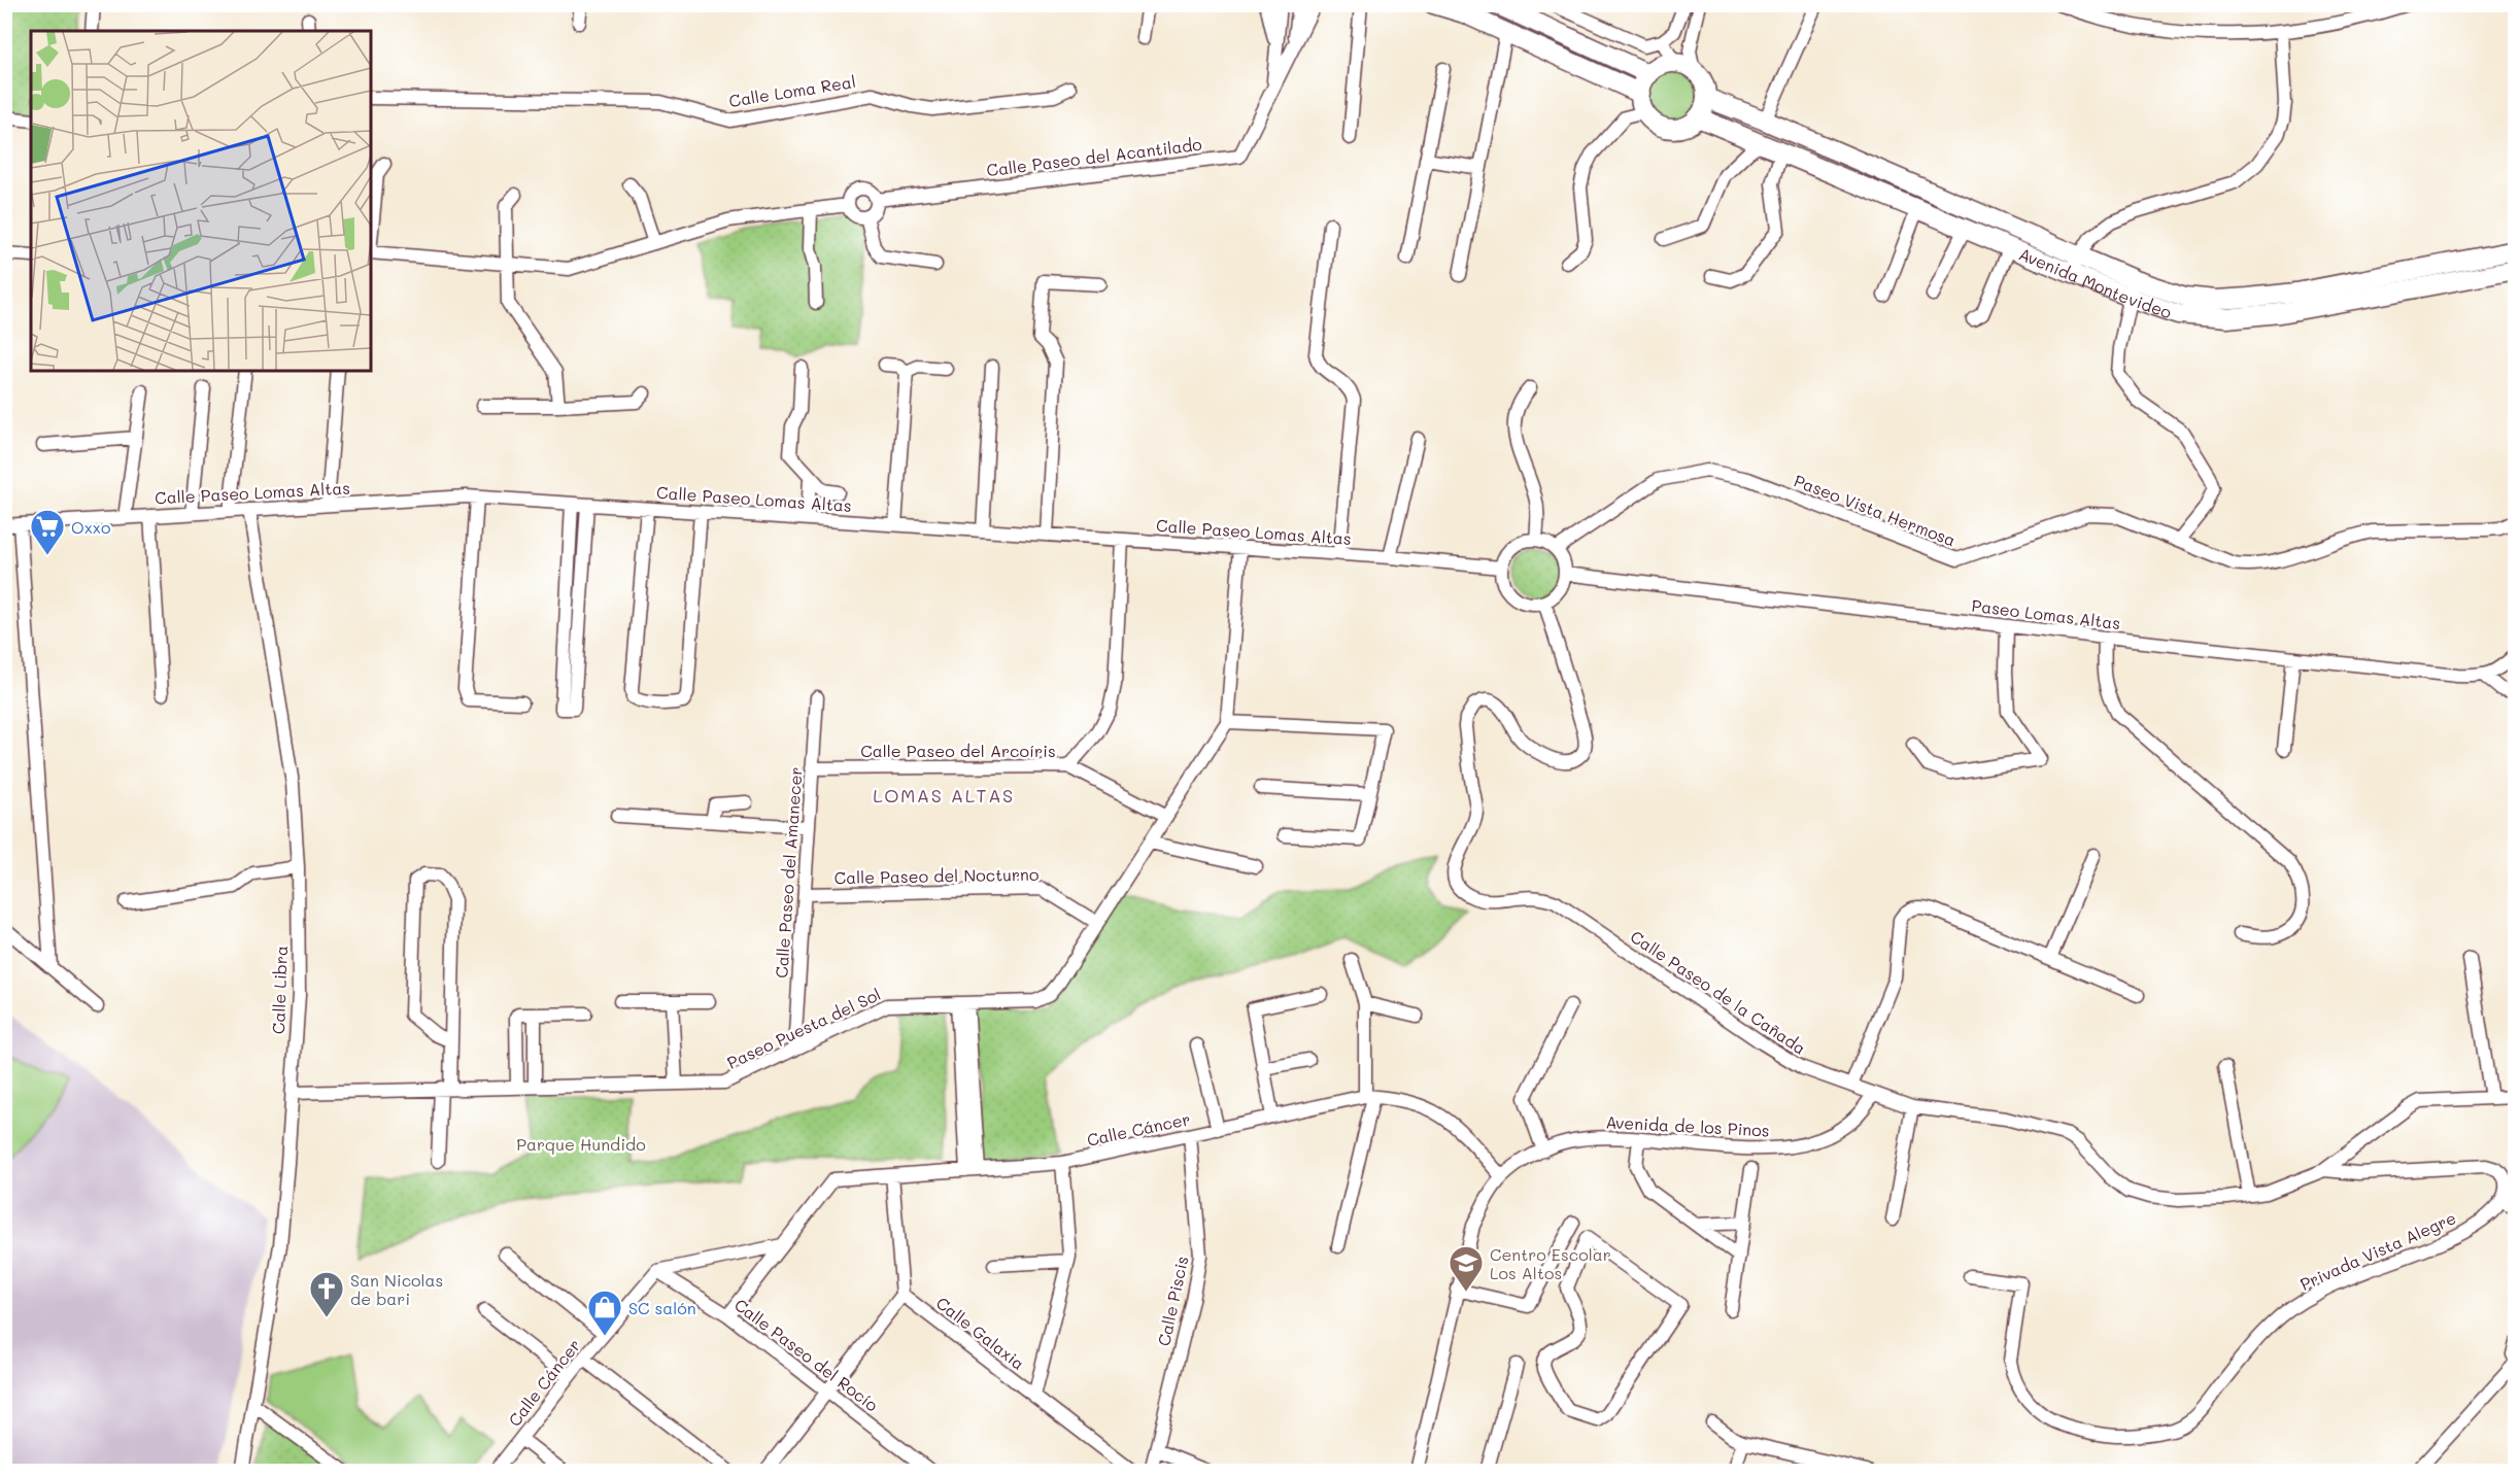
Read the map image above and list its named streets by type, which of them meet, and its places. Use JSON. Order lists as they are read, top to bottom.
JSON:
{
  "streets": {
    "street": [
      "Calle Loma Real",
      "Calle Paseo del Acantilado",
      "Avenida Montevideo",
      "Calle Paseo Lomas Altas",
      "Paseo Vista Hermosa",
      "Paseo Lomas Altas",
      "Calle Paseo del Arcoíris",
      "Calle Paseo del Amanecer",
      "Calle Paseo del Nocturno",
      "Calle Libra",
      "Calle Paseo de la Cañada",
      "Paseo Puesta del Sol",
      "Avenida de los Pinos",
      "Calle Cáncer",
      "Privada Vista Alegre",
      "Calle Piscis",
      "Calle Galaxia",
      "Calle Paseo del Rocío"
    ]
  },
  "crossings": [
    ["Calle Paseo Lomas Altas", "Paseo Vista Hermosa"],
    ["Calle Paseo Lomas Altas", "Paseo Lomas Altas"],
    ["Calle Paseo Lomas Altas", "Calle Libra"],
    ["Calle Paseo Lomas Altas", "Calle Paseo de la Cañada"],
    ["Calle Paseo Lomas Altas", "Paseo Puesta del Sol"],
    ["Paseo Vista Hermosa", "Paseo Lomas Altas"],
    ["Paseo Vista Hermosa", "Calle Paseo de la Cañada"],
    ["Paseo Lomas Altas", "Calle Paseo de la Cañada"],
    ["Calle Paseo del Arcoíris", "Calle Paseo del Amanecer"],
    ["Calle Paseo del Arcoíris", "Paseo Puesta del Sol"],
    ["Calle Paseo del Amanecer", "Calle Paseo del Nocturno"],
    ["Calle Paseo del Amanecer", "Paseo Puesta del Sol"],
    ["Calle Paseo del Nocturno", "Paseo Puesta del Sol"],
    ["Calle Libra", "Paseo Puesta del Sol"],
    ["Calle Paseo de la Cañada", "Avenida de los Pinos"],
    ["Avenida de los Pinos", "Calle Cáncer"],
    ["Calle Cáncer", "Calle Piscis"],
    ["Calle Cáncer", "Calle Paseo del Rocío"]
  ],
  "districts": ["LOMAS ALTAS"],
  "parks": ["Parque Hundido"],
  "places": {
    "supermarket": ["Oxxo"],
    "school or university": ["Centro Escolar Los Altos"],
    "church": ["San Nicolas de bari"],
    "shop": ["SC salón"]
  }
}
